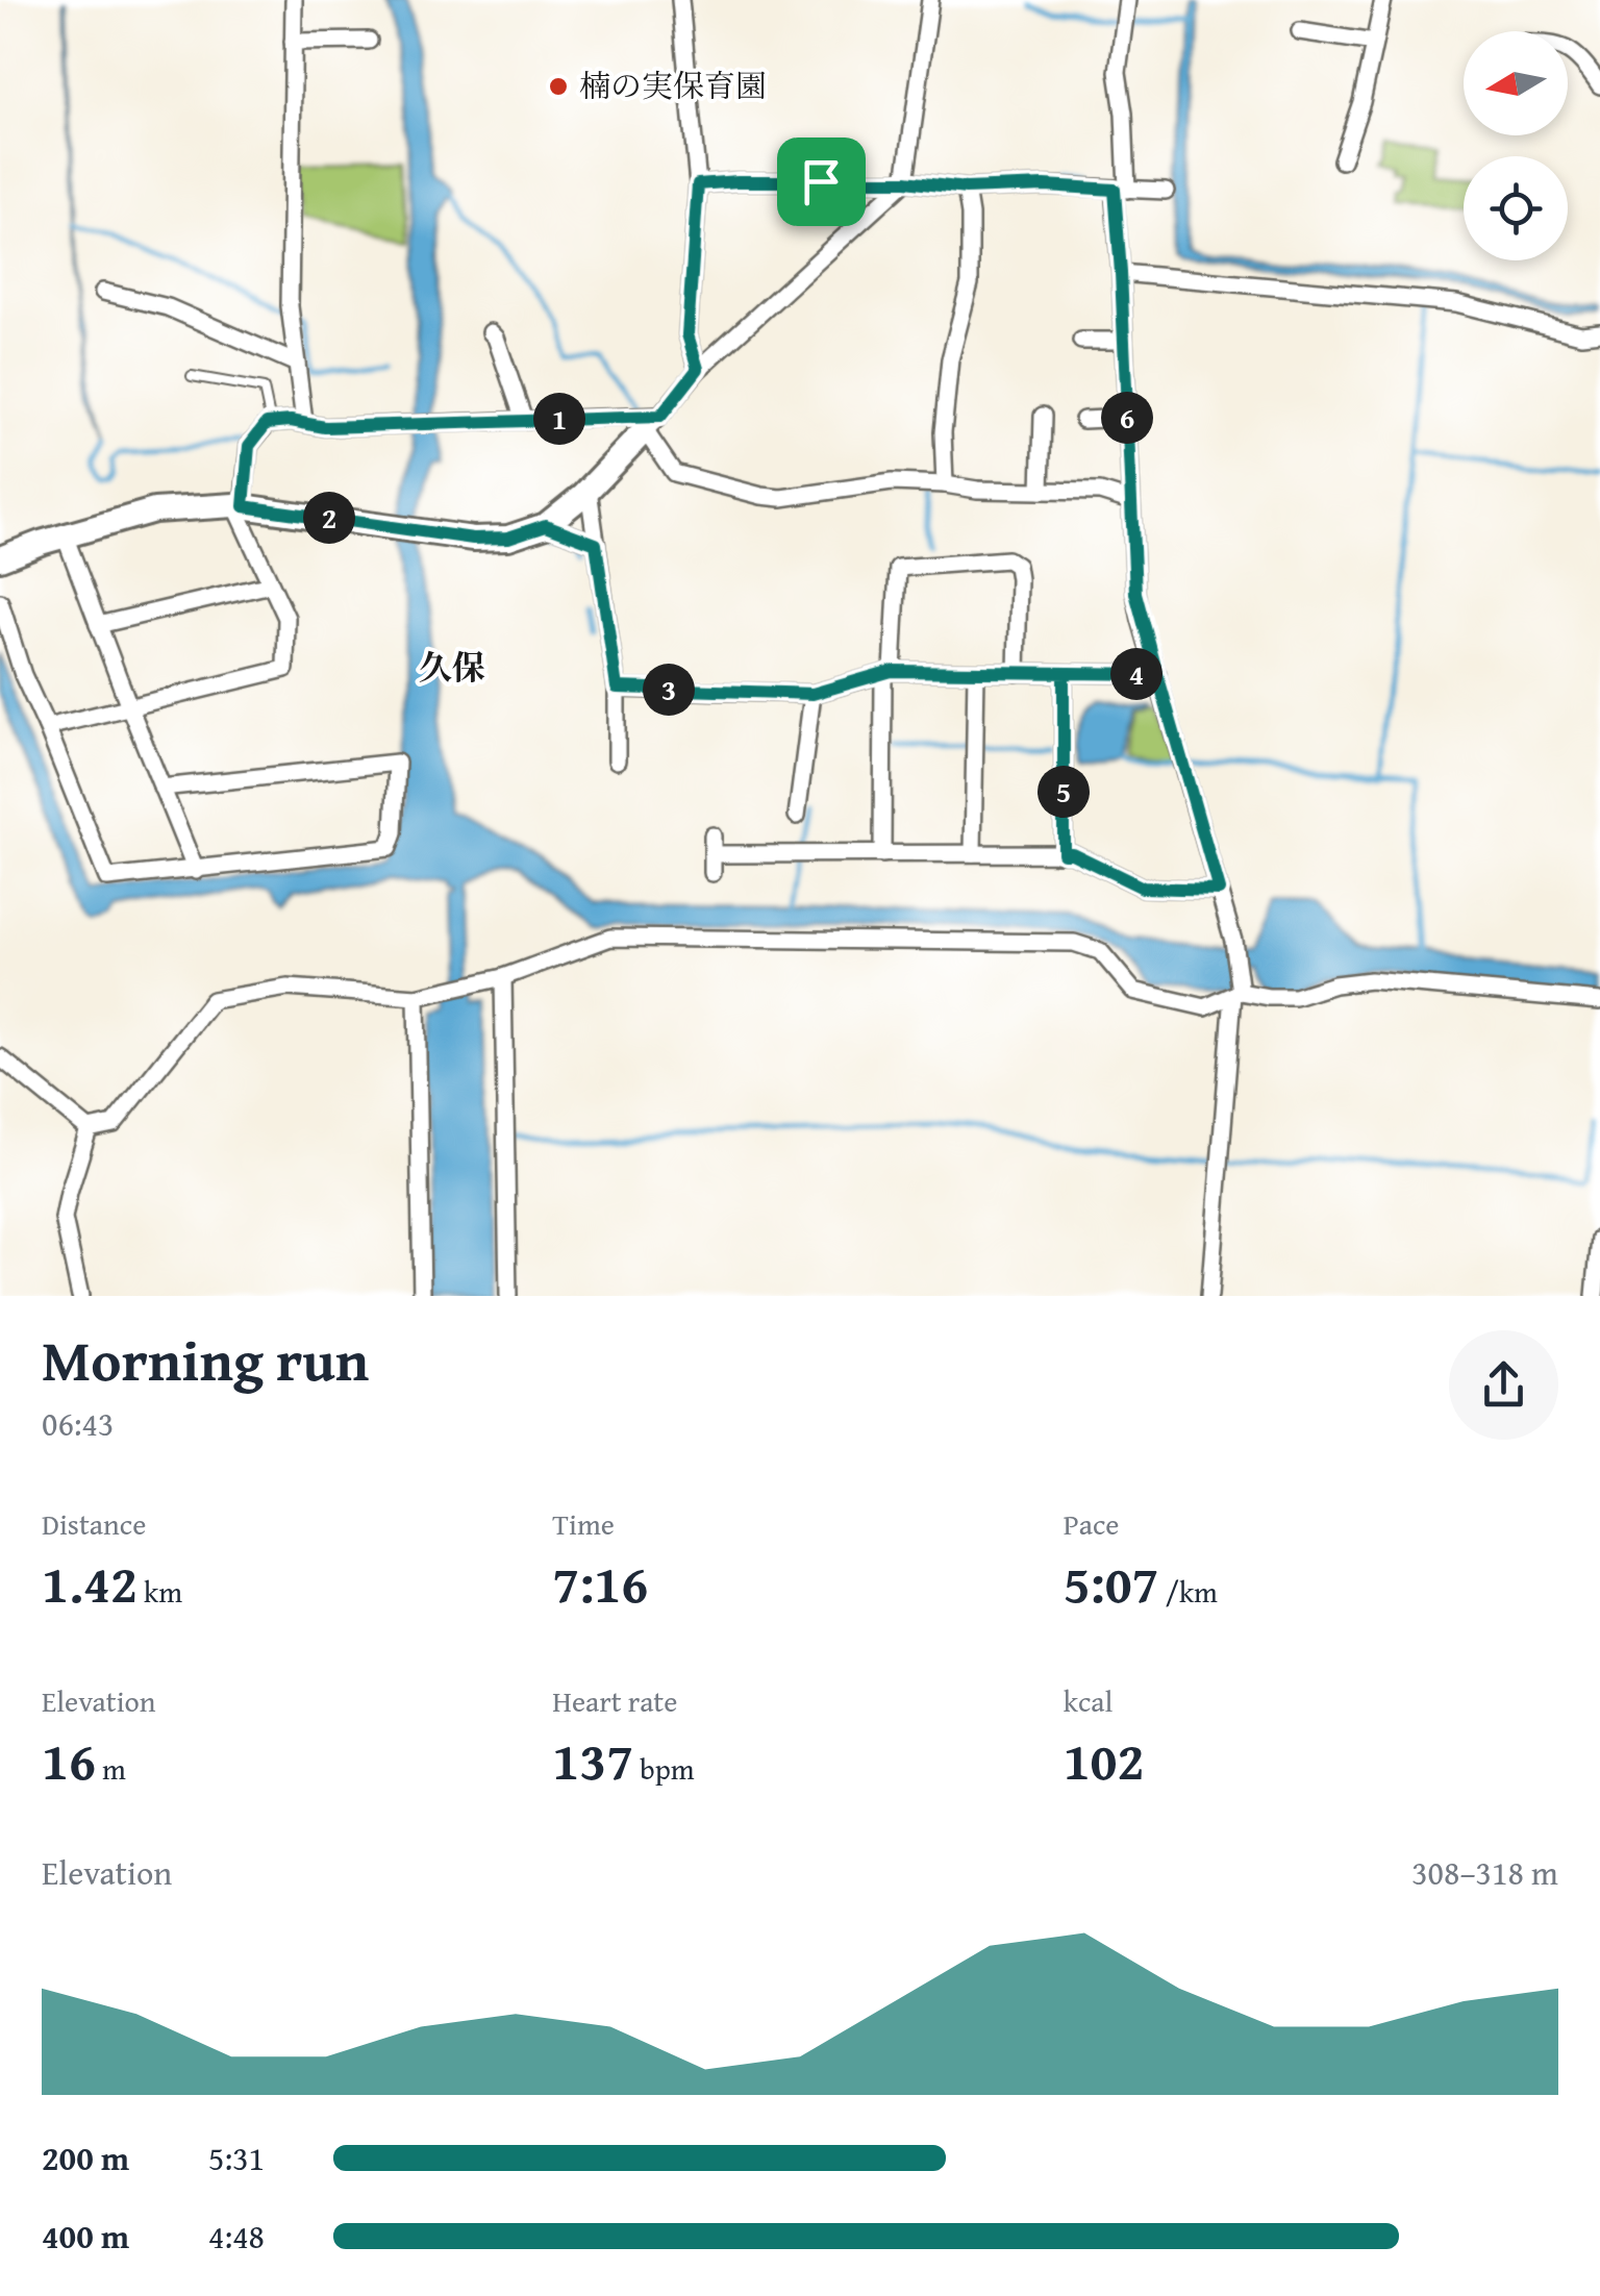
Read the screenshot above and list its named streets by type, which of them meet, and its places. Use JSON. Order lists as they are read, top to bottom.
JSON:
{
  "districts": ["久保"],
  "places": ["楠の実保育園"],
  "north": "left",
  "page": {
    "pins": [
      "6",
      "1",
      "2",
      "4",
      "3",
      "5"
    ],
    "heading": ["Morning run", "06:43"],
    "stats": [
      ["Distance", "1.42 km"],
      ["Time", "7:16"],
      ["Pace", "5:07 /km"],
      ["Elevation", "16 m"],
      ["Heart rate", "137 bpm"],
      ["kcal", "102"]
    ],
    "chart": ["Elevation", "308–318 m"],
    "list": [
      {
        "name": "200 m",
        "note": "5:31"
      },
      {
        "name": "400 m",
        "note": "4:48"
      }
    ]
  }
}
